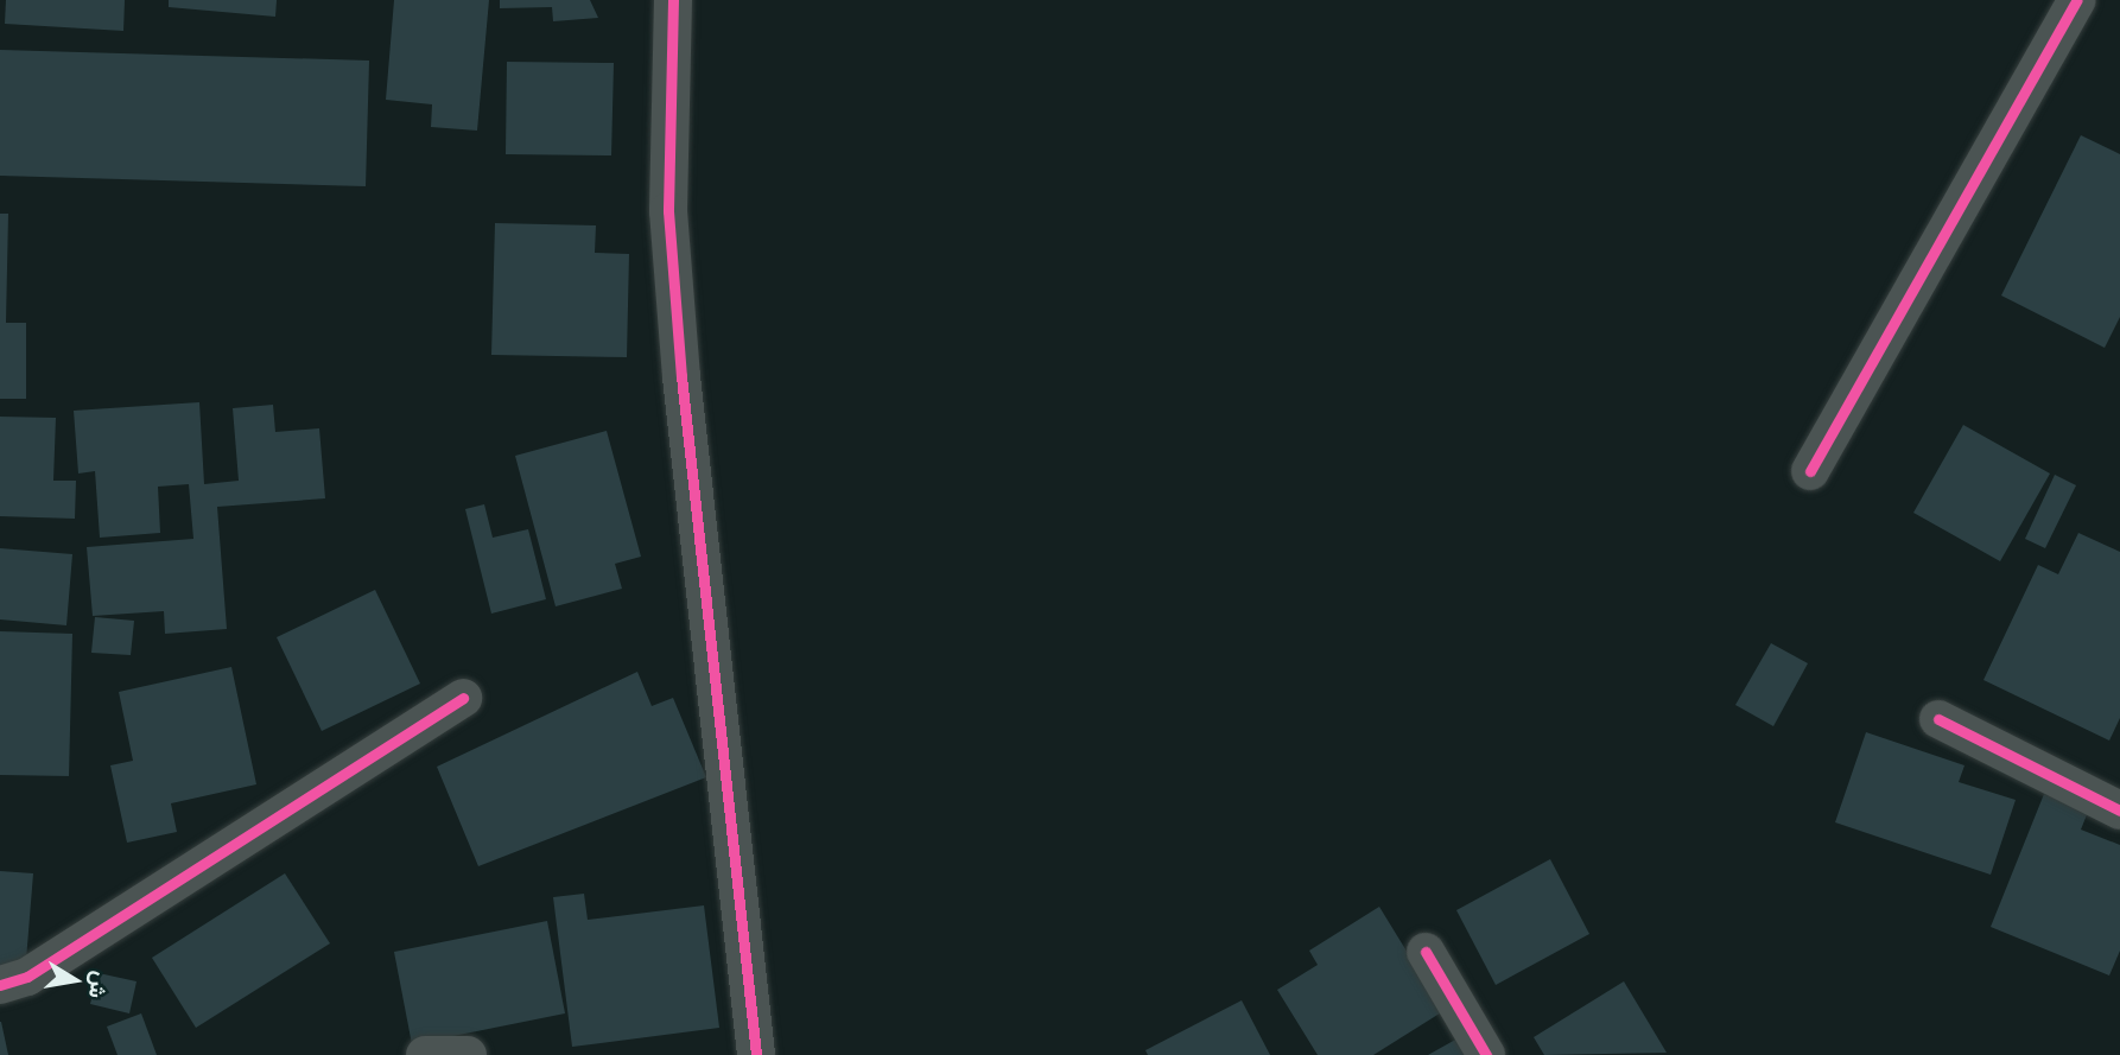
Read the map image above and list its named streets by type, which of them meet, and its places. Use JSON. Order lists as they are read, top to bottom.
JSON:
{
  "north": "right"
}
